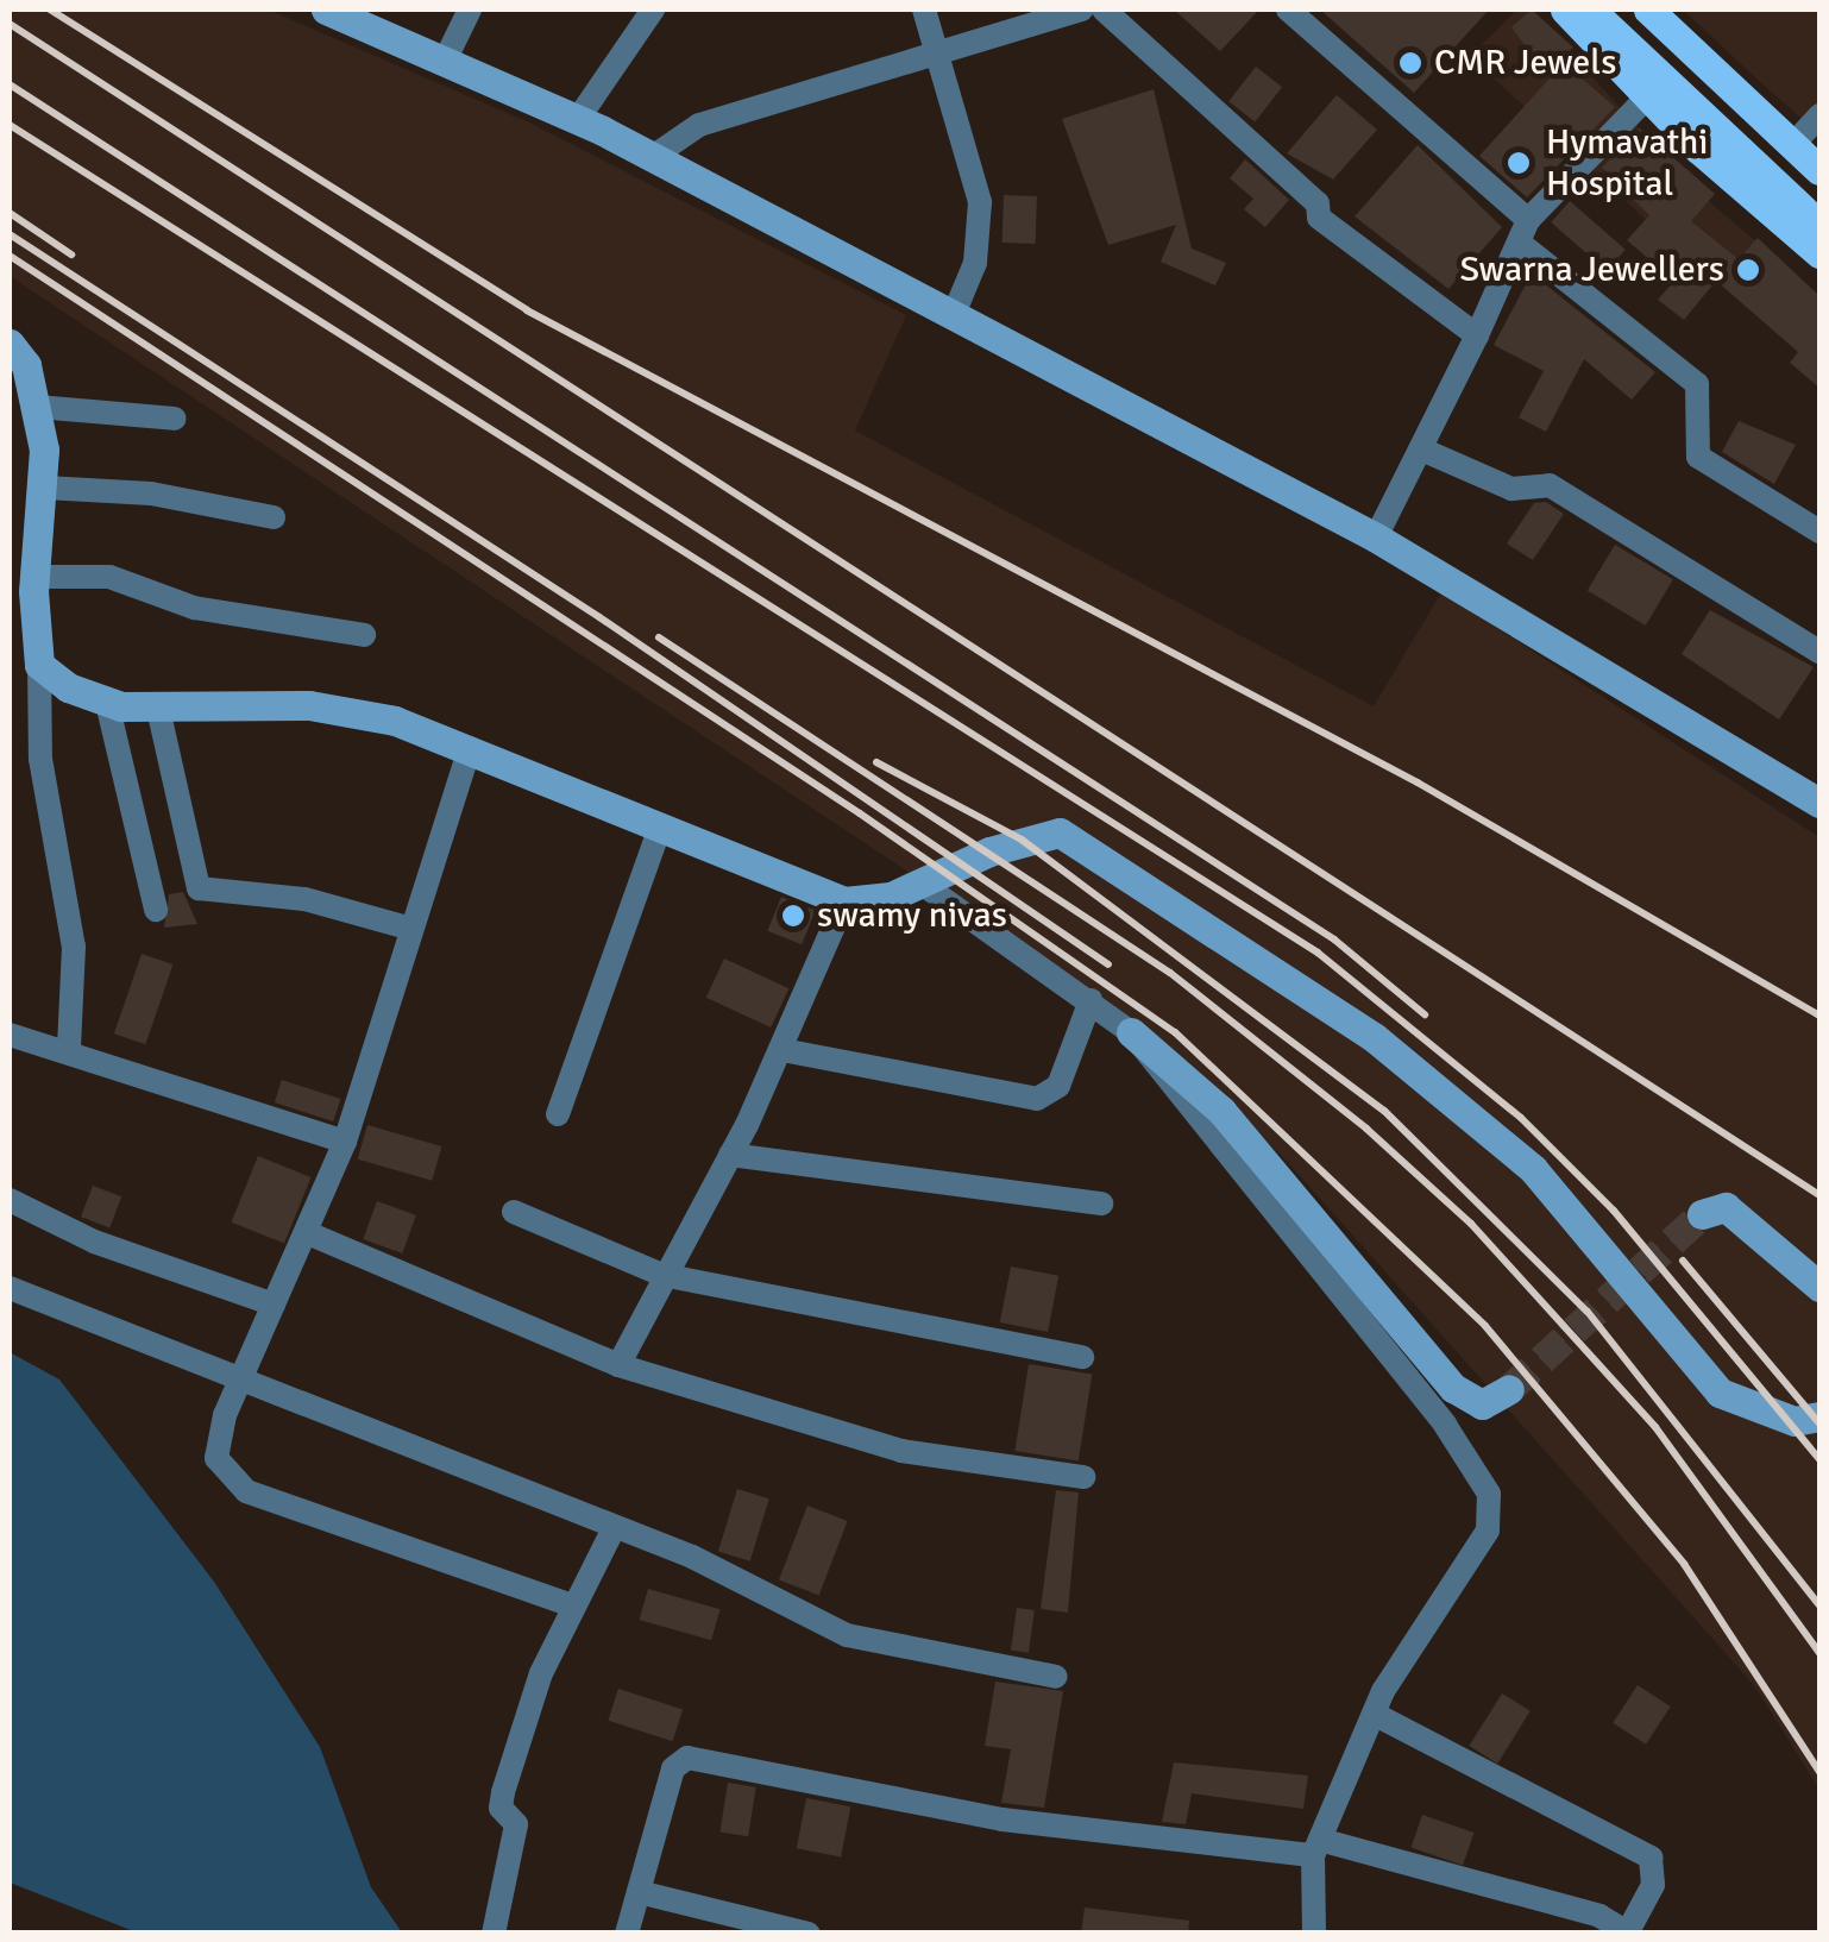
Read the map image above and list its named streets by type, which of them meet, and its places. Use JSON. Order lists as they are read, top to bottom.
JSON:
{
  "places": [
    "CMR Jewels",
    "Hymavathi Hospital",
    "Swarna Jewellers",
    "swamy nivas"
  ]
}
